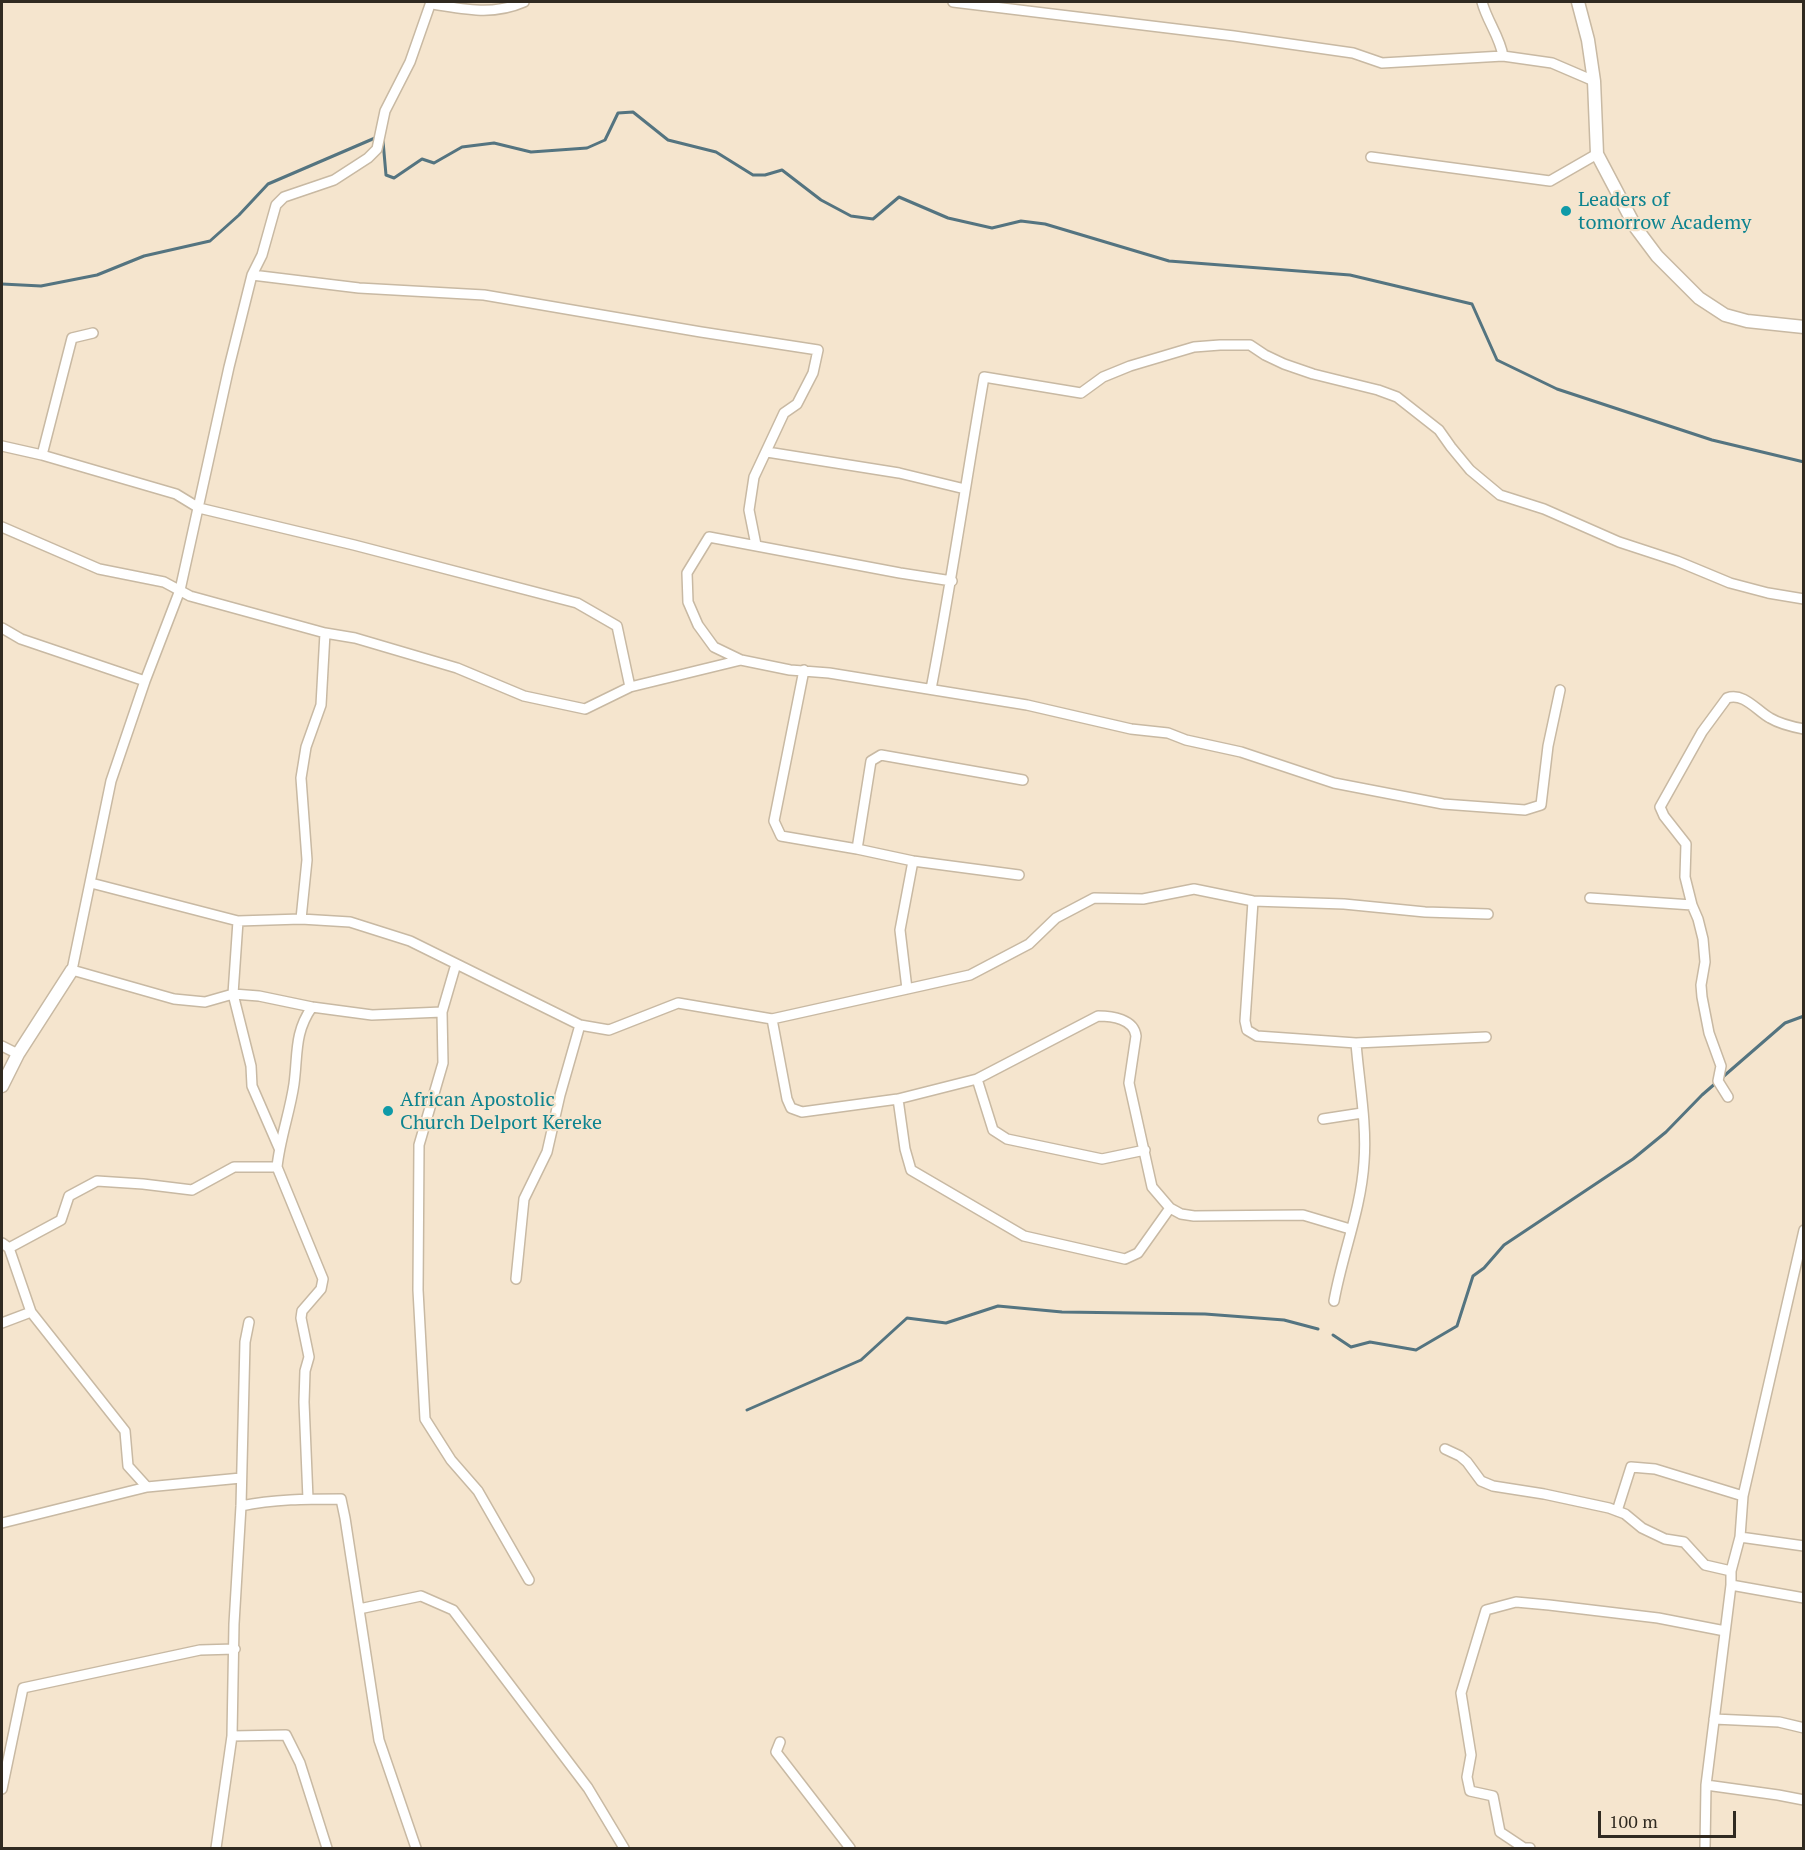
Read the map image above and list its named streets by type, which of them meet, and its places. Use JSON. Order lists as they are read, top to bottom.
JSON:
{
  "places": ["Leaders of tomorrow Academy", "African Apostolic Church Delport Kereke"],
  "scale_bar": "100 m"
}
